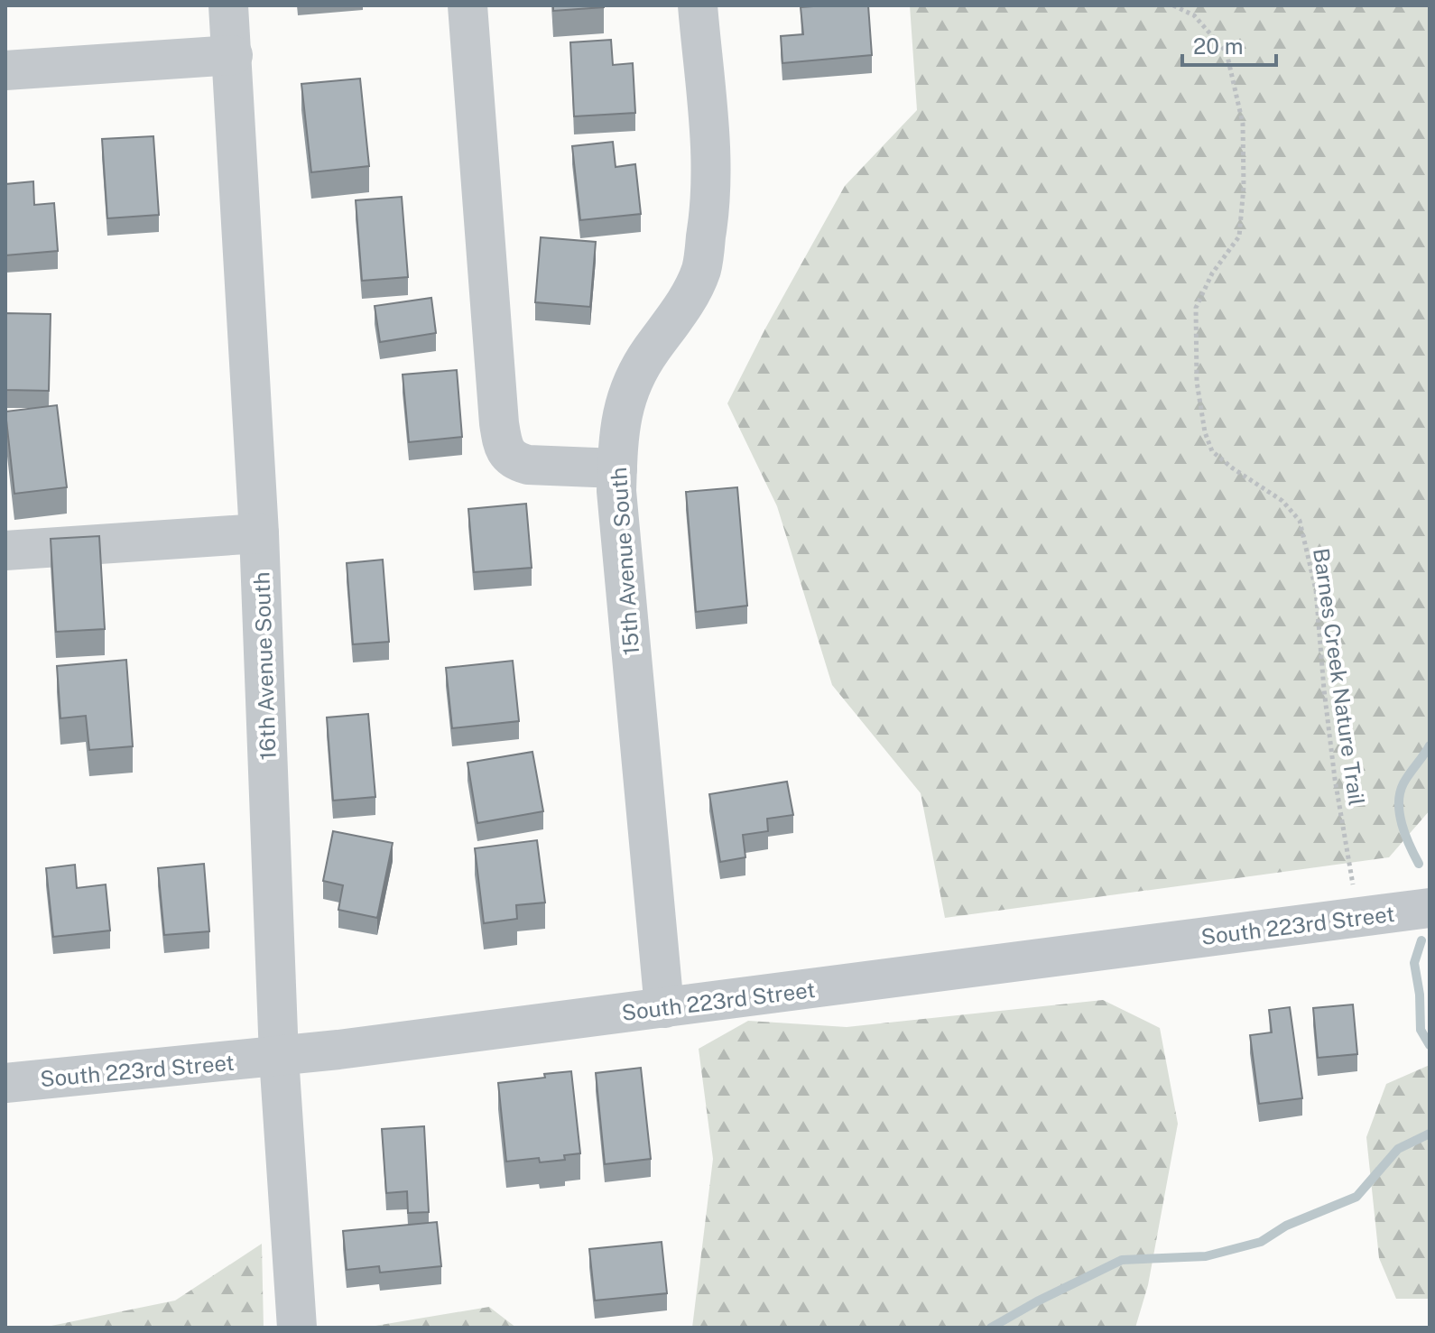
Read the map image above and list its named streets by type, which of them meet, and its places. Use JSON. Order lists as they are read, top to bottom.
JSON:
{
  "streets": {
    "street": ["15th Avenue South", "16th Avenue South", "South 223rd Street"],
    "path": ["Barnes Creek Nature Trail"]
  },
  "crossings": [
    ["15th Avenue South", "South 223rd Street"],
    ["16th Avenue South", "South 223rd Street"],
    ["Barnes Creek Nature Trail", "South 223rd Street"]
  ],
  "scale_bar": "20 m"
}
